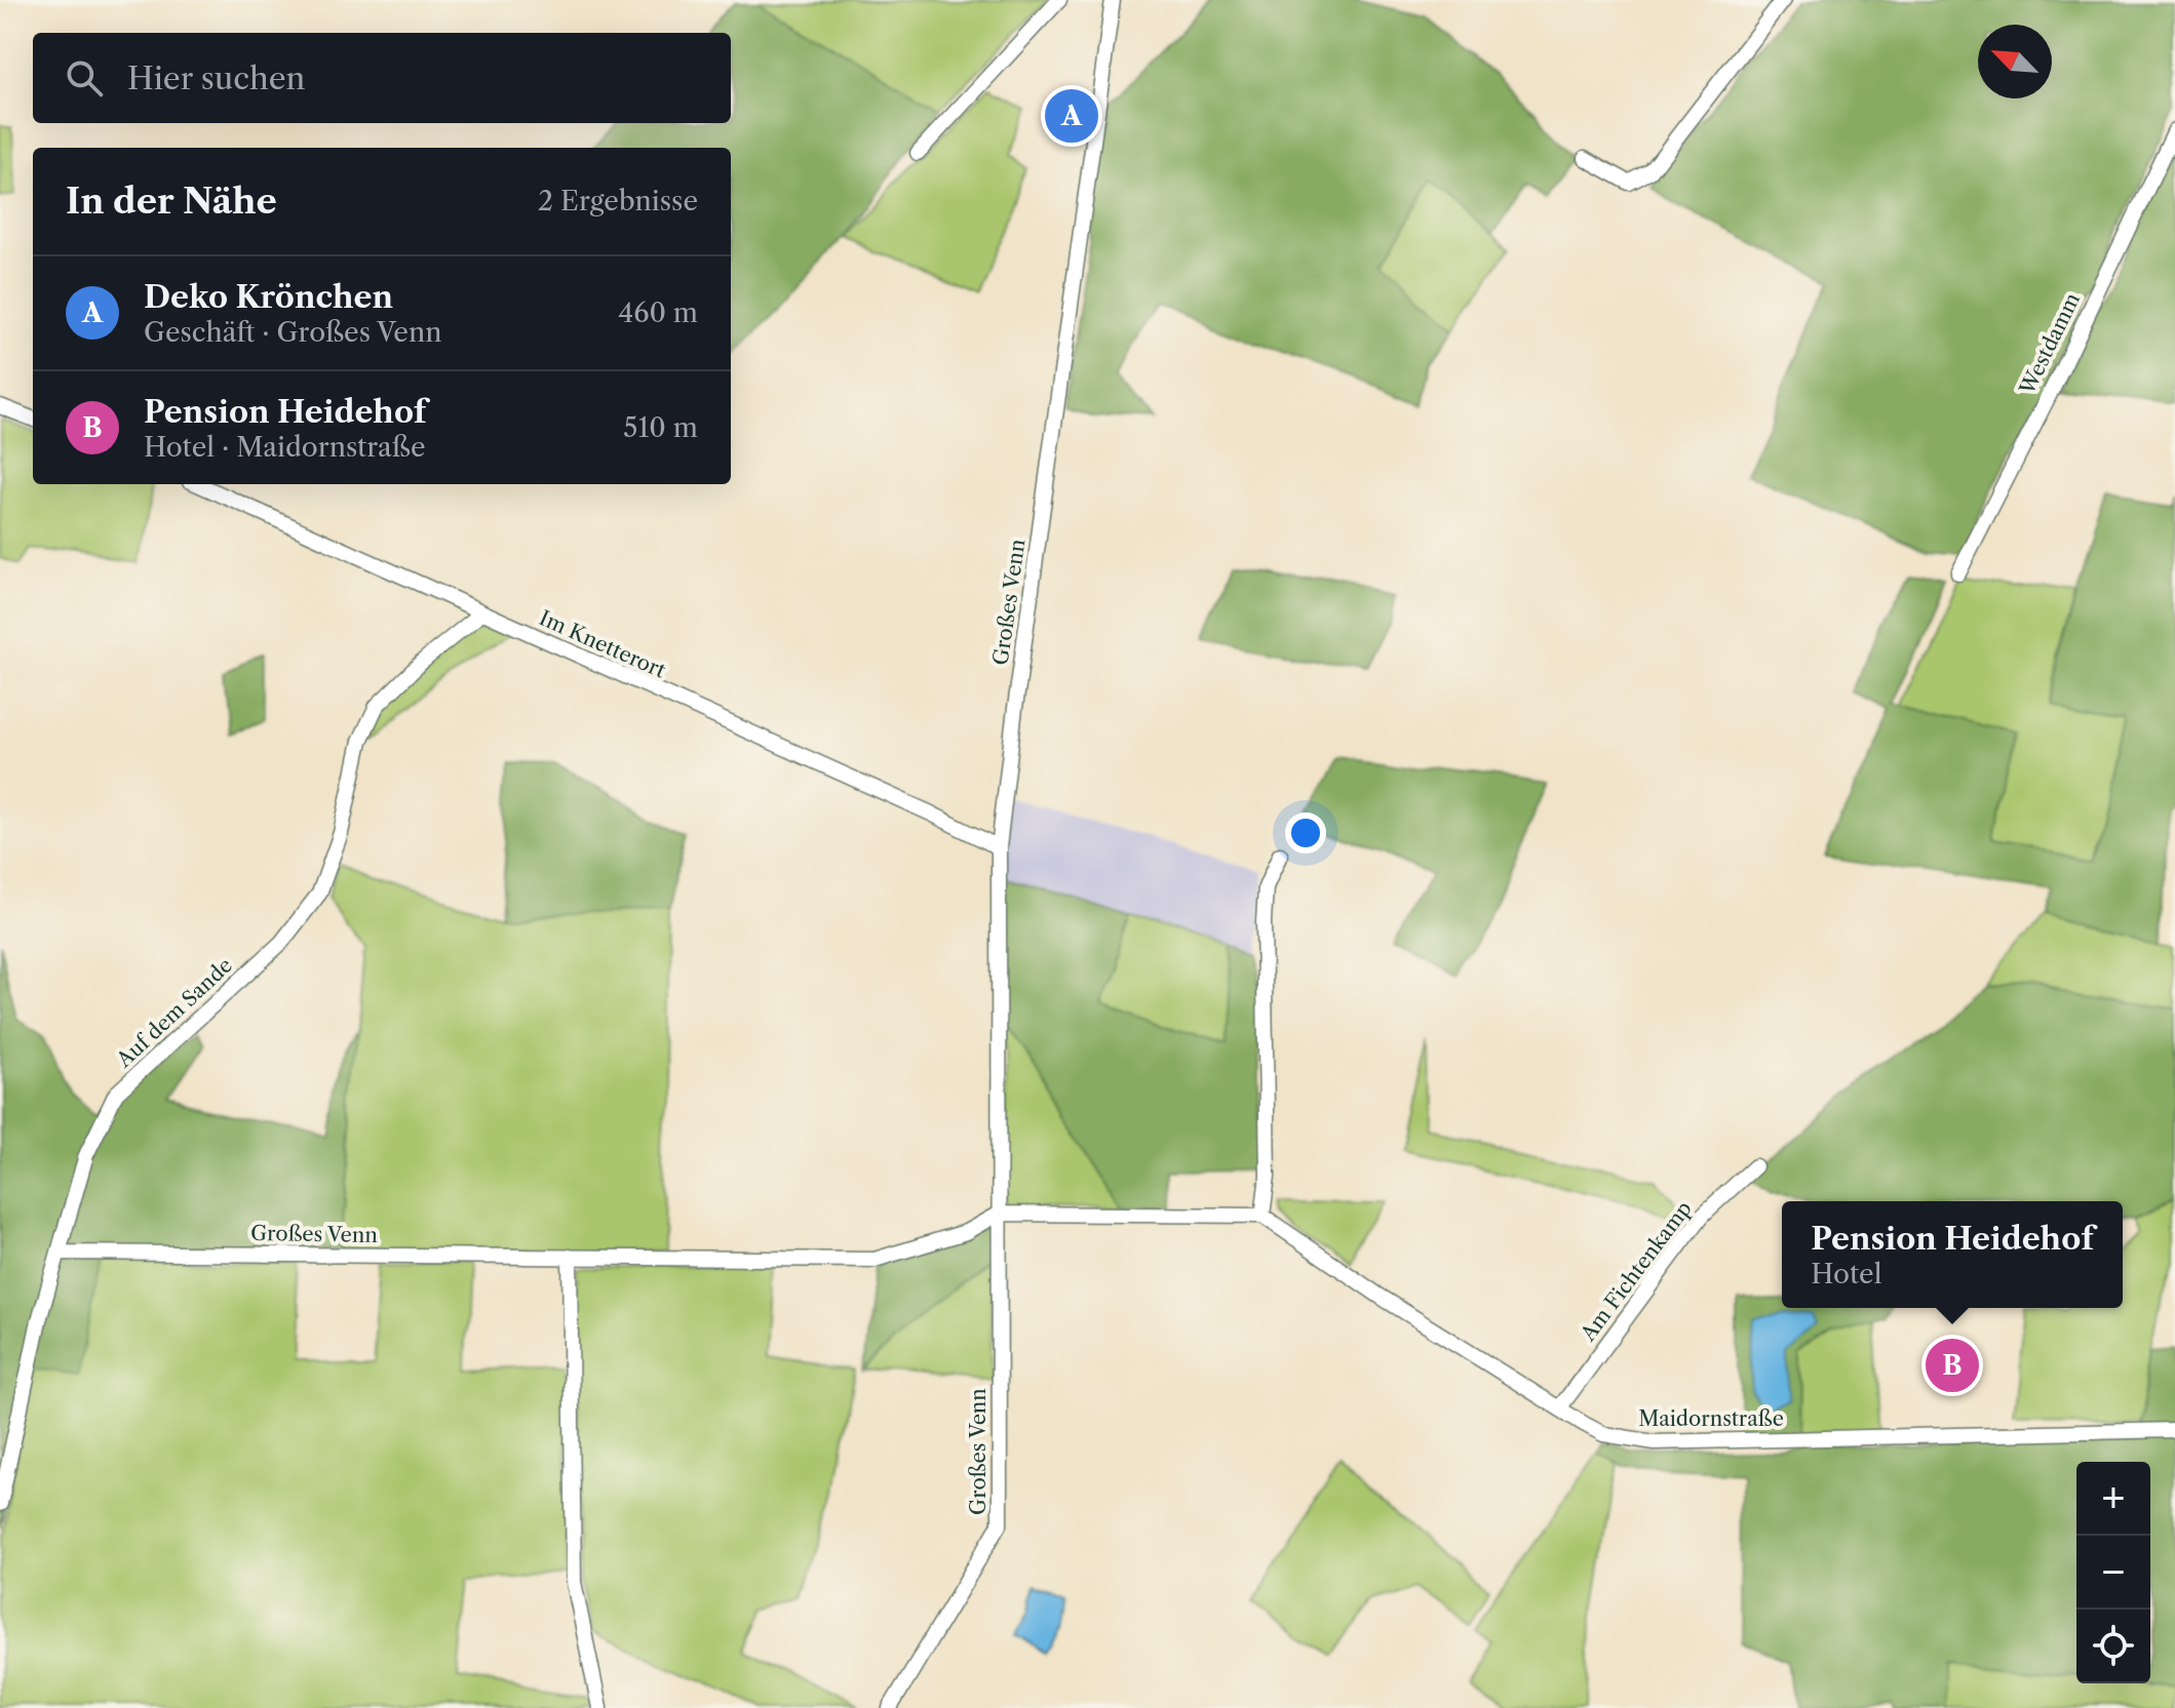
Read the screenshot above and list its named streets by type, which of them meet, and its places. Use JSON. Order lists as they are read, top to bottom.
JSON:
{
  "streets": {
    "street": [
      "Westdamm",
      "Großes Venn",
      "Im Knetterort",
      "Auf dem Sande",
      "Am Fichtenkamp",
      "Maidornstraße"
    ]
  },
  "crossings": [
    ["Großes Venn", "Im Knetterort"],
    ["Großes Venn", "Auf dem Sande"],
    ["Im Knetterort", "Auf dem Sande"],
    ["Am Fichtenkamp", "Maidornstraße"]
  ],
  "north": "top left",
  "page": {
    "search": "Hier suchen",
    "pins": ["A", "B"],
    "heading": ["In der Nähe", "2 Ergebnisse"],
    "list": [
      {
        "mark": "A",
        "name": "Deko Krönchen",
        "note": "Geschäft · Großes Venn",
        "value": "460 m"
      },
      {
        "mark": "B",
        "name": "Pension Heidehof",
        "note": "Hotel · Maidornstraße",
        "value": "510 m"
      }
    ],
    "popup": ["Pension Heidehof", "Hotel"],
    "map_buttons": ["+", "−"]
  }
}
